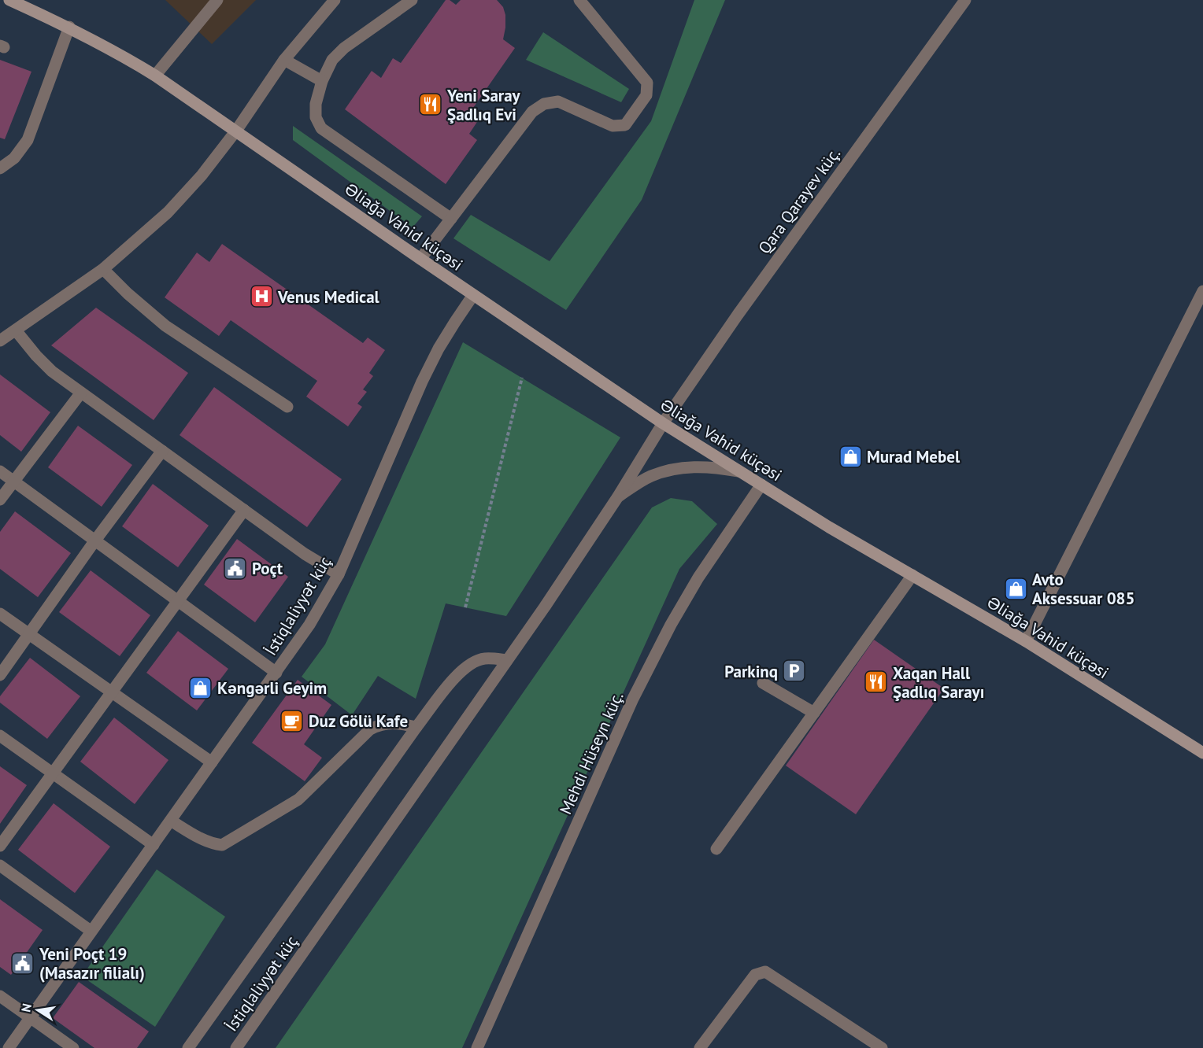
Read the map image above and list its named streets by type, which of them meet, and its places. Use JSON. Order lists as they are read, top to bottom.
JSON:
{
  "streets": {
    "main road": ["Əliağa Vahid küçəsi"],
    "street": ["Qara Qarayev küç.", "İstiqlaliyyət küç", "Mehdi Hüseyn küç."]
  },
  "crossings": [
    ["Qara Qarayev küç.", "Əliağa Vahid küçəsi"],
    ["Qara Qarayev küç.", "İstiqlaliyyət küç"],
    ["Əliağa Vahid küçəsi", "İstiqlaliyyət küç"],
    ["Əliağa Vahid küçəsi", "Mehdi Hüseyn küç."]
  ],
  "places": {
    "restaurant": ["Yeni Saray Şadlıq Evi", "Xaqan Hall Şadlıq Sarayı"],
    "hospital": ["Venus Medical"],
    "shop": ["Murad Mebel", "Avto Aksessuar 085", "Kəngərli Geyim"],
    "public building": ["Poçt", "Yeni Poçt 19 (Masazır filialı)"],
    "parking": ["Parkinq"],
    "cafe": ["Duz Gölü Kafe"]
  },
  "north": "left"
}
